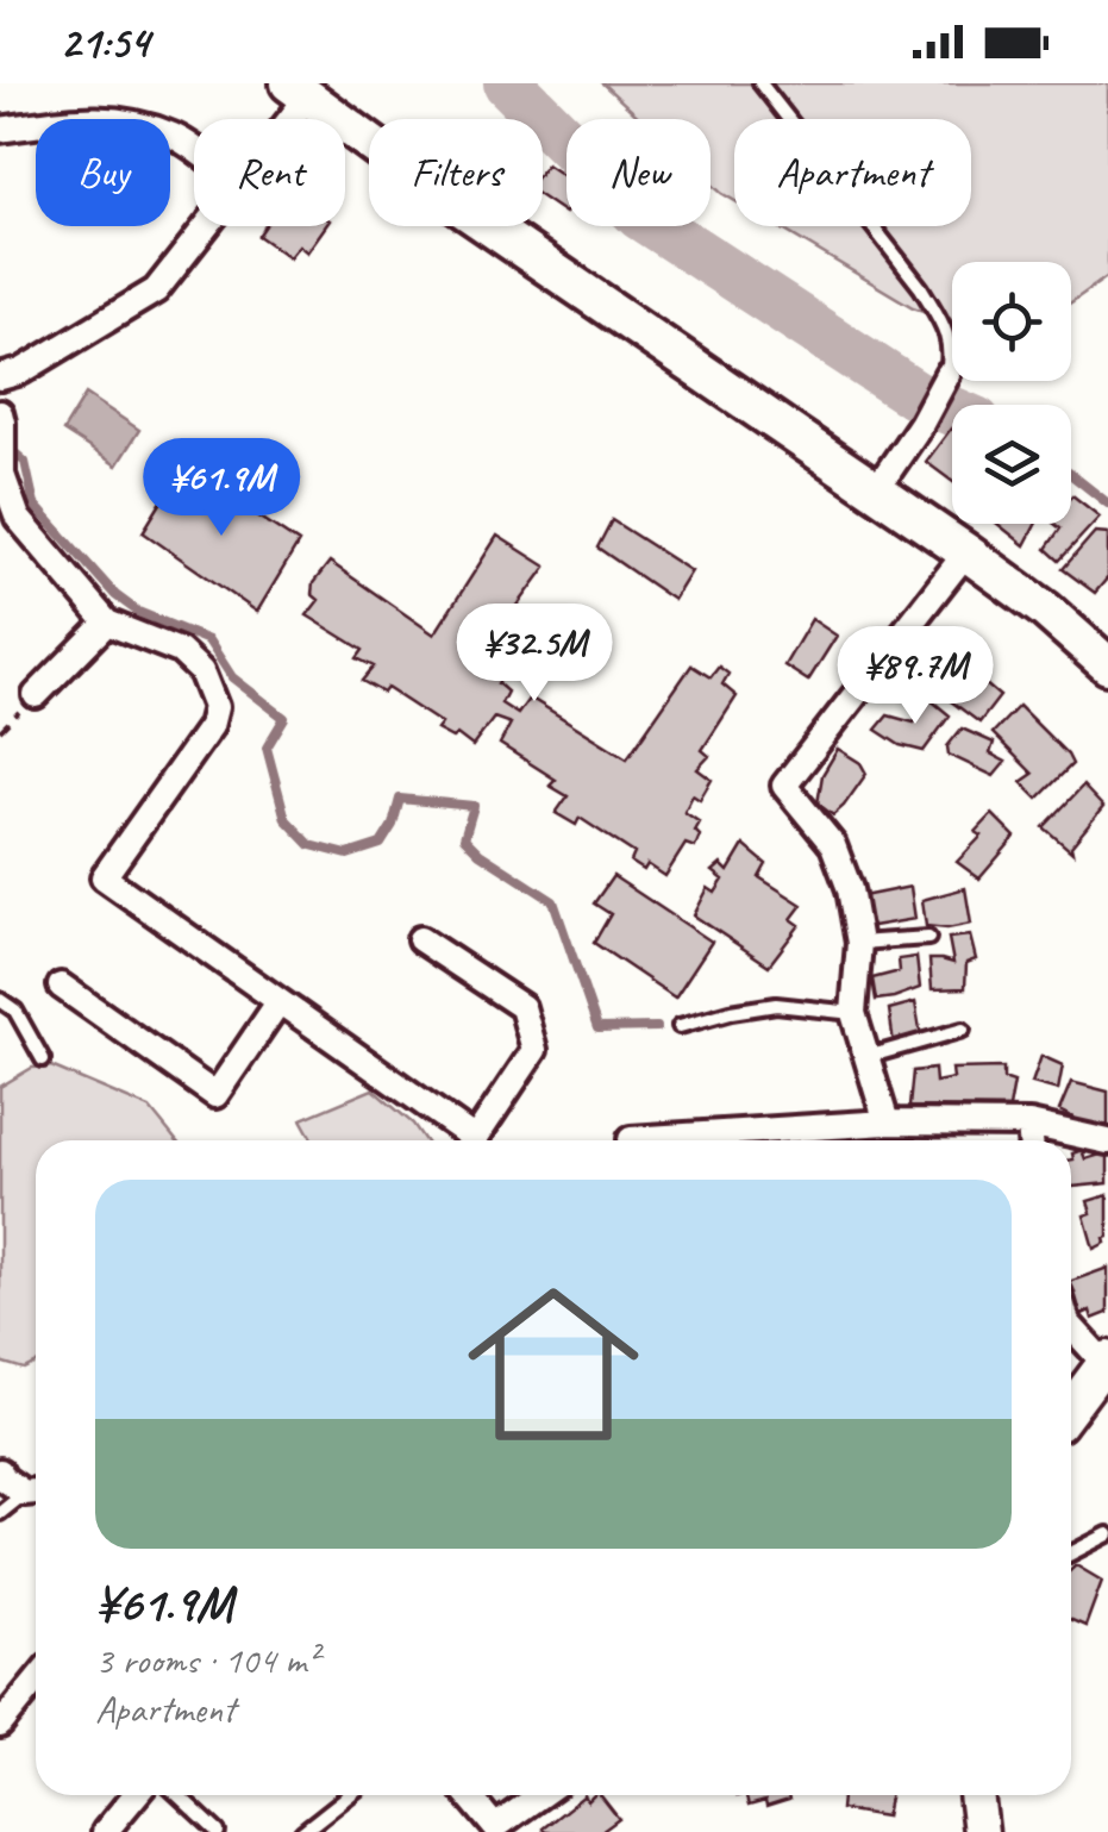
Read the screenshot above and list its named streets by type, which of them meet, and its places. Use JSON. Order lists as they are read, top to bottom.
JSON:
{
  "page": {
    "status": "21:54",
    "chip": [
      "Buy",
      "Rent",
      "Filters",
      "New",
      "Apartment"
    ],
    "price": ["¥61.9M", "¥32.5M", "¥89.7M"],
    "list": [
      {
        "name": "¥61.9M",
        "note": "3 rooms · 104 m² · Apartment"
      }
    ]
  }
}
